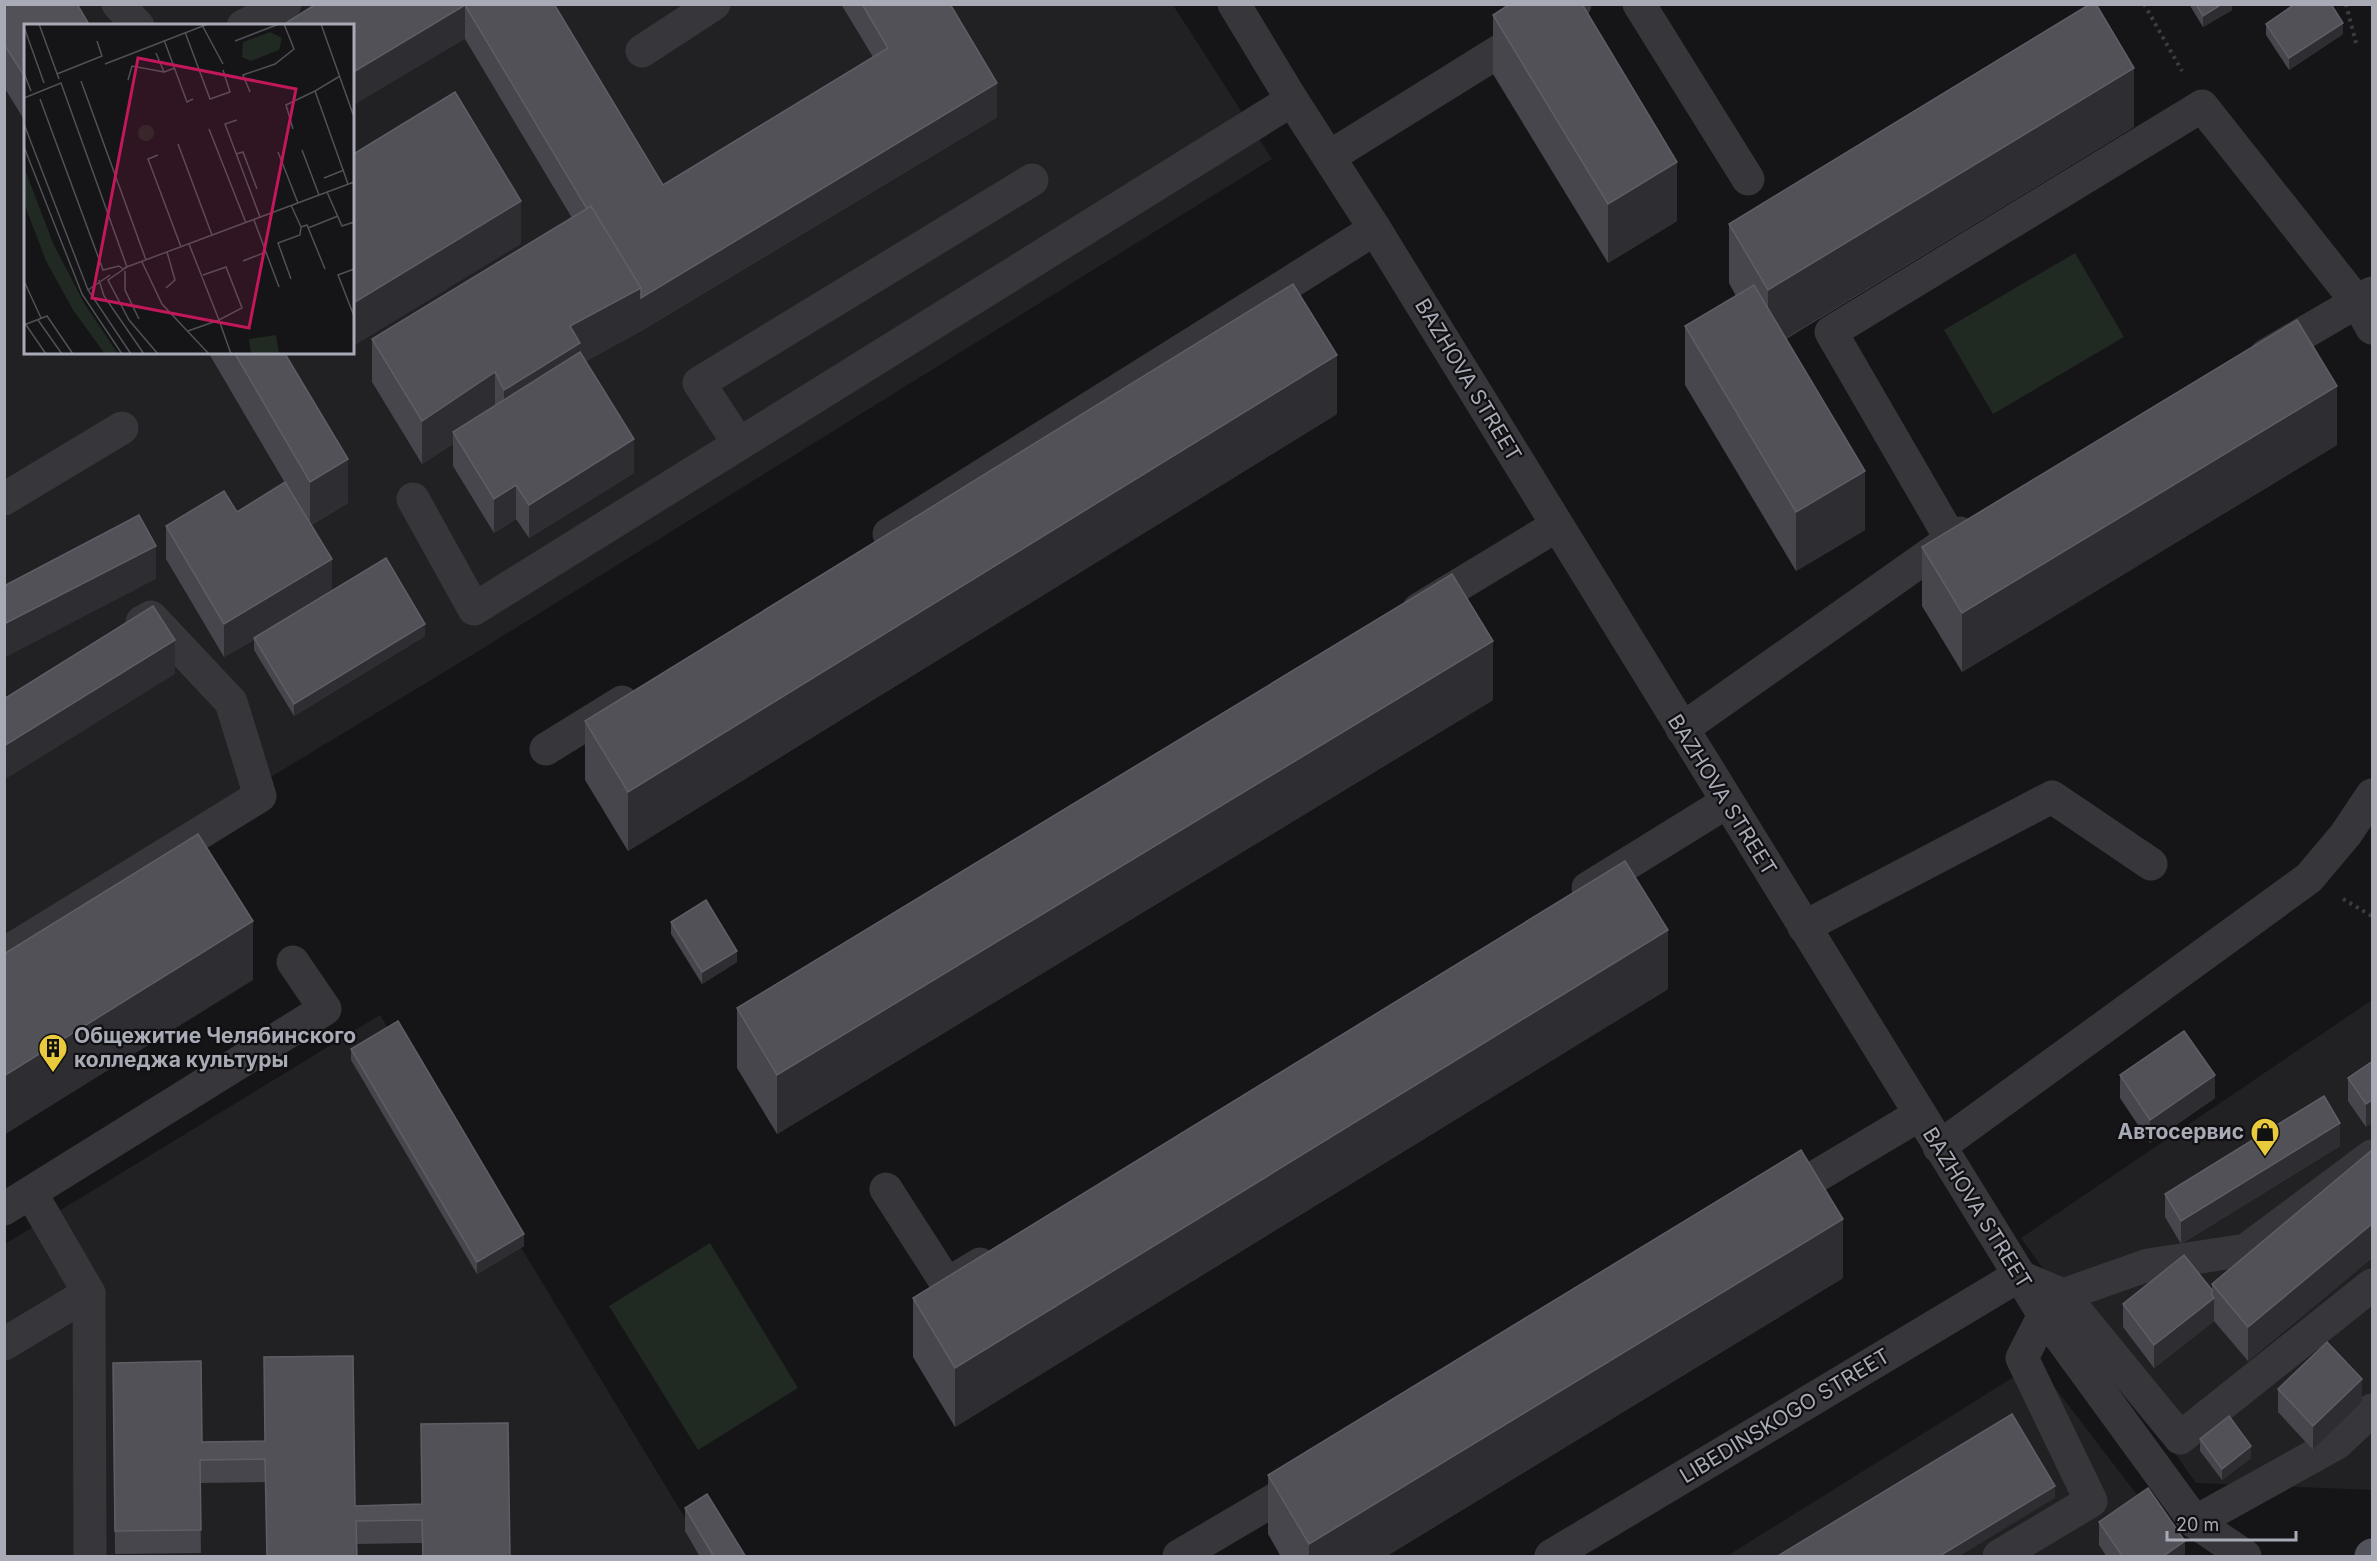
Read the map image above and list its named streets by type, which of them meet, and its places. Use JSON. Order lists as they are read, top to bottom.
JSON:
{
  "streets": {
    "street": ["BAZHOVA STREET", "LIBEDINSKOGO STREET"]
  },
  "crossings": [
    ["BAZHOVA STREET", "LIBEDINSKOGO STREET"]
  ],
  "places": {
    "building": ["Общежитие Челябинского колледжа культуры"],
    "shop": ["Автосервис"]
  },
  "scale_bar": "20 m"
}
